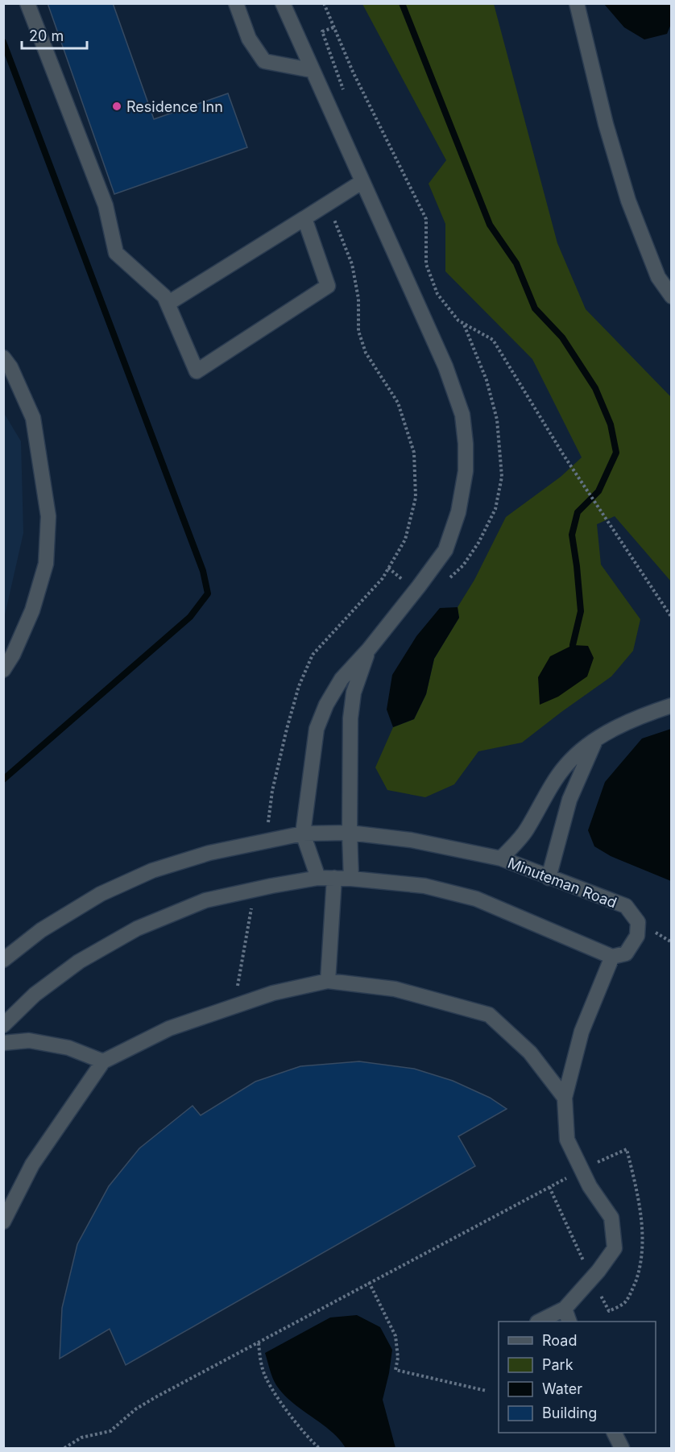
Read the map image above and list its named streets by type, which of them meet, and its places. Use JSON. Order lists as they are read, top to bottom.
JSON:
{
  "streets": {
    "street": ["Minuteman Road"]
  },
  "places": ["Residence Inn"],
  "legend": [
    "Road",
    "Park",
    "Water",
    "Building"
  ],
  "scale_bar": "20 m"
}
